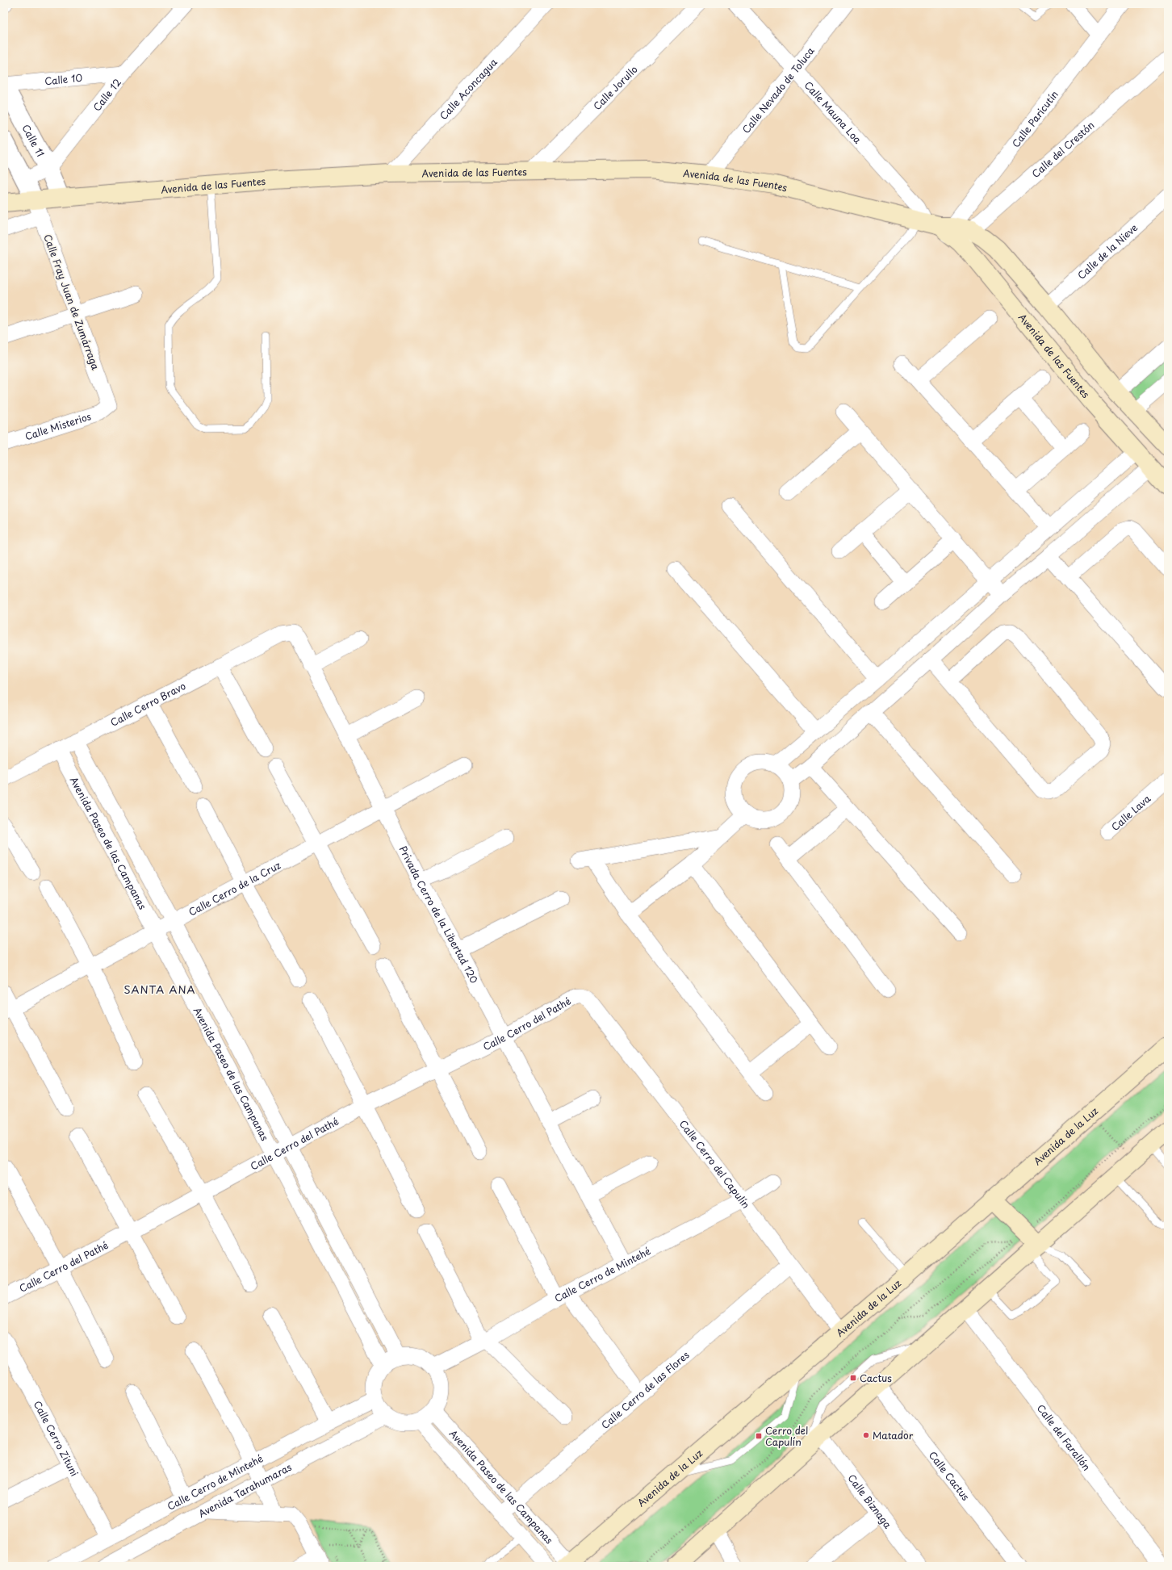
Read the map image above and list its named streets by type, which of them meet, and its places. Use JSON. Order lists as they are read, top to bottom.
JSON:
{
  "streets": {
    "main road": ["Avenida de las Fuentes", "Avenida de la Luz"],
    "street": [
      "Calle 10",
      "Calle Jorullo",
      "Calle Aconcagua",
      "Calle Nevado de Toluca",
      "Calle 12",
      "Calle Mauna Loa",
      "Calle Paricutín",
      "Calle 11",
      "Calle del Crestón",
      "Calle de la Nieve",
      "Calle Fray Juan de Zumárraga",
      "Calle Misterios",
      "Calle Cerro Bravo",
      "Calle Lava",
      "Avenida Paseo de las Campanas",
      "Calle Cerro de la Cruz",
      "Privada Cerro de la Libertad 120",
      "Calle Cerro del Pathé",
      "Calle Cerro del Capulín",
      "Calle Cerro de Mintehé",
      "Calle Cerro de las Flores",
      "Calle Cerro Zituni",
      "Calle del Farallón",
      "Calle Cactus",
      "Avenida Tarahumaras",
      "Calle Biznaga"
    ]
  },
  "crossings": [
    ["Calle 10", "Calle 12"],
    ["Calle 10", "Calle 11"],
    ["Calle Jorullo", "Avenida de las Fuentes"],
    ["Calle Aconcagua", "Avenida de las Fuentes"],
    ["Calle Nevado de Toluca", "Calle Mauna Loa"],
    ["Calle Nevado de Toluca", "Avenida de las Fuentes"],
    ["Calle 12", "Calle 11"],
    ["Calle Mauna Loa", "Calle Paricutín"],
    ["Calle Mauna Loa", "Calle del Crestón"],
    ["Calle Mauna Loa", "Avenida de las Fuentes"],
    ["Calle Paricutín", "Calle del Crestón"],
    ["Calle Paricutín", "Avenida de las Fuentes"],
    ["Calle 11", "Avenida de las Fuentes"],
    ["Calle del Crestón", "Avenida de las Fuentes"],
    ["Avenida de las Fuentes", "Calle de la Nieve"],
    ["Avenida de las Fuentes", "Calle Fray Juan de Zumárraga"],
    ["Calle Fray Juan de Zumárraga", "Calle Misterios"],
    ["Calle Cerro Bravo", "Avenida Paseo de las Campanas"],
    ["Calle Cerro Bravo", "Privada Cerro de la Libertad 120"],
    ["Avenida Paseo de las Campanas", "Calle Cerro de la Cruz"],
    ["Avenida Paseo de las Campanas", "Calle Cerro del Pathé"],
    ["Avenida Paseo de las Campanas", "Avenida de la Luz"],
    ["Avenida Paseo de las Campanas", "Calle Cerro de Mintehé"],
    ["Avenida Paseo de las Campanas", "Calle Cerro de las Flores"],
    ["Avenida Paseo de las Campanas", "Avenida Tarahumaras"],
    ["Calle Cerro de la Cruz", "Privada Cerro de la Libertad 120"],
    ["Privada Cerro de la Libertad 120", "Calle Cerro del Pathé"],
    ["Privada Cerro de la Libertad 120", "Calle Cerro de Mintehé"],
    ["Calle Cerro del Pathé", "Calle Cerro del Capulín"],
    ["Avenida de la Luz", "Calle Cerro del Capulín"],
    ["Calle Cerro del Capulín", "Calle Cerro de Mintehé"],
    ["Calle Cerro del Capulín", "Calle Cerro de las Flores"],
    ["Calle Cerro de Mintehé", "Calle Cerro Zituni"],
    ["Calle Cerro de Mintehé", "Avenida Tarahumaras"]
  ],
  "districts": ["SANTA ANA"],
  "places": {
    "transit": ["Cactus", "Cerro del Capulín"],
    "other": ["Matador"]
  }
}
